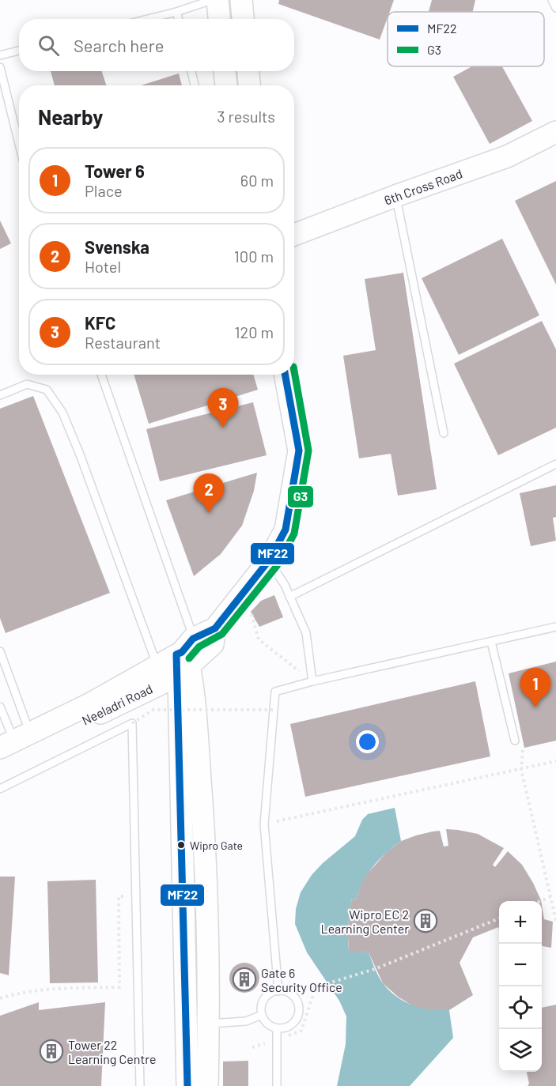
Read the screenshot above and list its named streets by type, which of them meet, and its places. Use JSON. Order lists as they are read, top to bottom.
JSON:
{
  "streets": {
    "street": ["6th Cross Road", "Neeladri Road"]
  },
  "places": {
    "other": ["Wipro Gate"],
    "building": ["Wipro EC 2 Learning Center", "Gate 6 Security Office", "Tower 22 Learning Centre"]
  },
  "lines": ["transit line G3", "transit line MF22"],
  "legend": ["MF22", "G3"],
  "page": {
    "search": "Search here",
    "heading": ["Nearby", "3 results"],
    "list": [
      {
        "mark": "1",
        "name": "Tower 6",
        "note": "Place",
        "value": "60 m"
      },
      {
        "mark": "2",
        "name": "Svenska",
        "note": "Hotel",
        "value": "100 m"
      },
      {
        "mark": "3",
        "name": "KFC",
        "note": "Restaurant",
        "value": "120 m"
      }
    ],
    "pins": ["3", "2", "1"],
    "map_buttons": ["+", "−"]
  }
}
